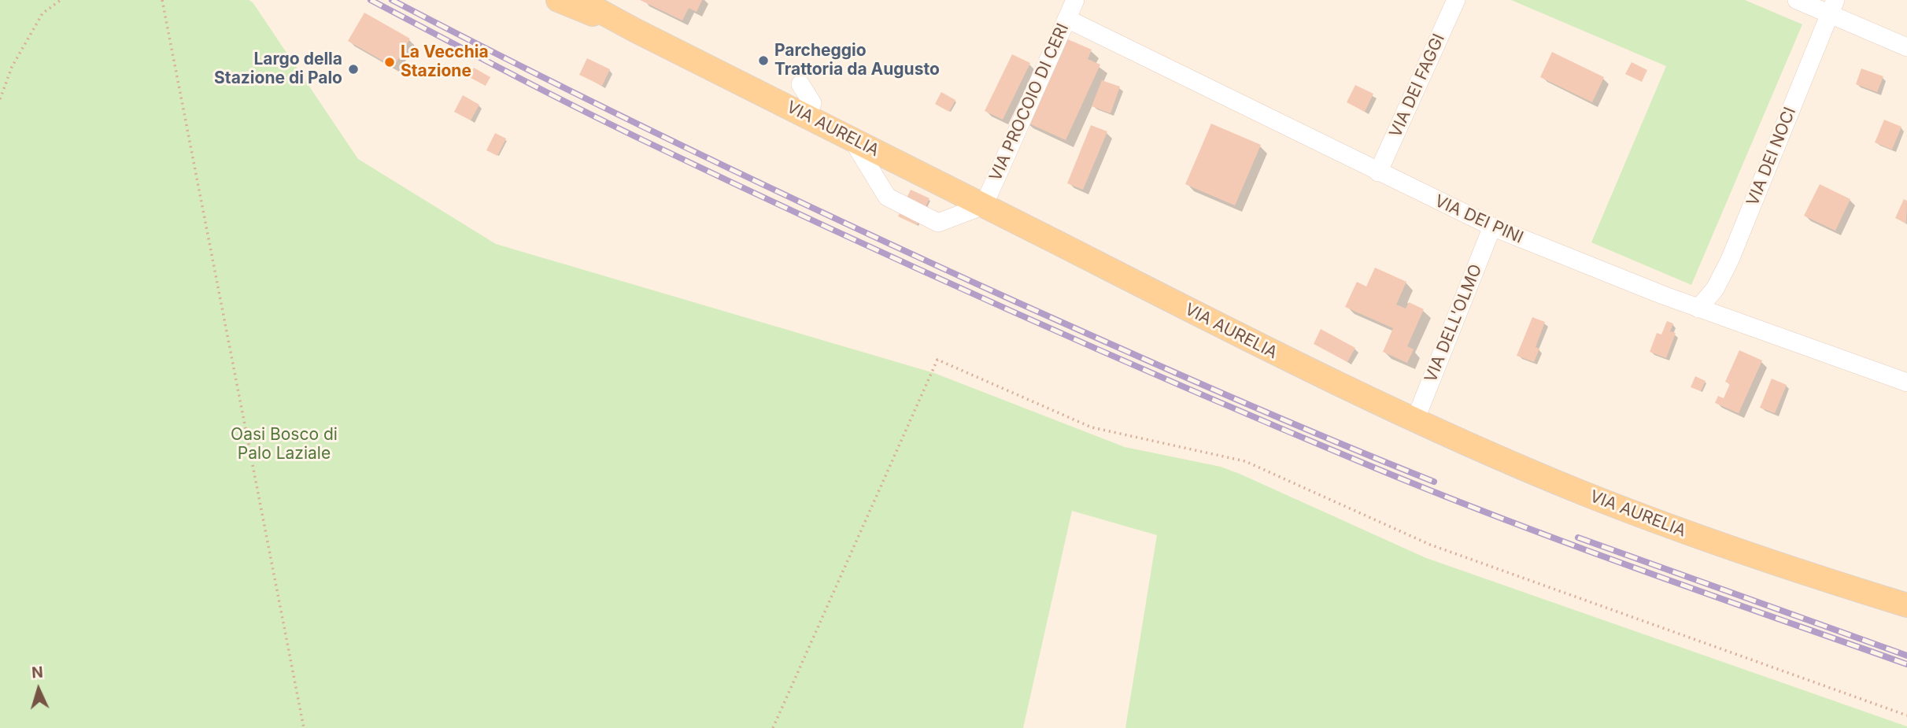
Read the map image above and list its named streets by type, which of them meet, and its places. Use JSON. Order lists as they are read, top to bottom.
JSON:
{
  "streets": {
    "main road": ["VIA AURELIA"],
    "street": [
      "VIA DEI FAGGI",
      "VIA PROCOIO DI CERI",
      "VIA DEI NOCI",
      "VIA DEI PINI",
      "VIA DELL'OLMO"
    ]
  },
  "crossings": [
    ["VIA DEI FAGGI", "VIA DEI PINI"],
    ["VIA PROCOIO DI CERI", "VIA AURELIA"],
    ["VIA PROCOIO DI CERI", "VIA DEI PINI"],
    ["VIA AURELIA", "VIA DELL'OLMO"],
    ["VIA DEI NOCI", "VIA DEI PINI"],
    ["VIA DEI PINI", "VIA DELL'OLMO"]
  ],
  "parks": ["Oasi Bosco di Palo Laziale"],
  "places": ["Parcheggio Trattoria da Augusto", "La Vecchia Stazione", "Largo della Stazione di Palo"],
  "north": "top"
}
